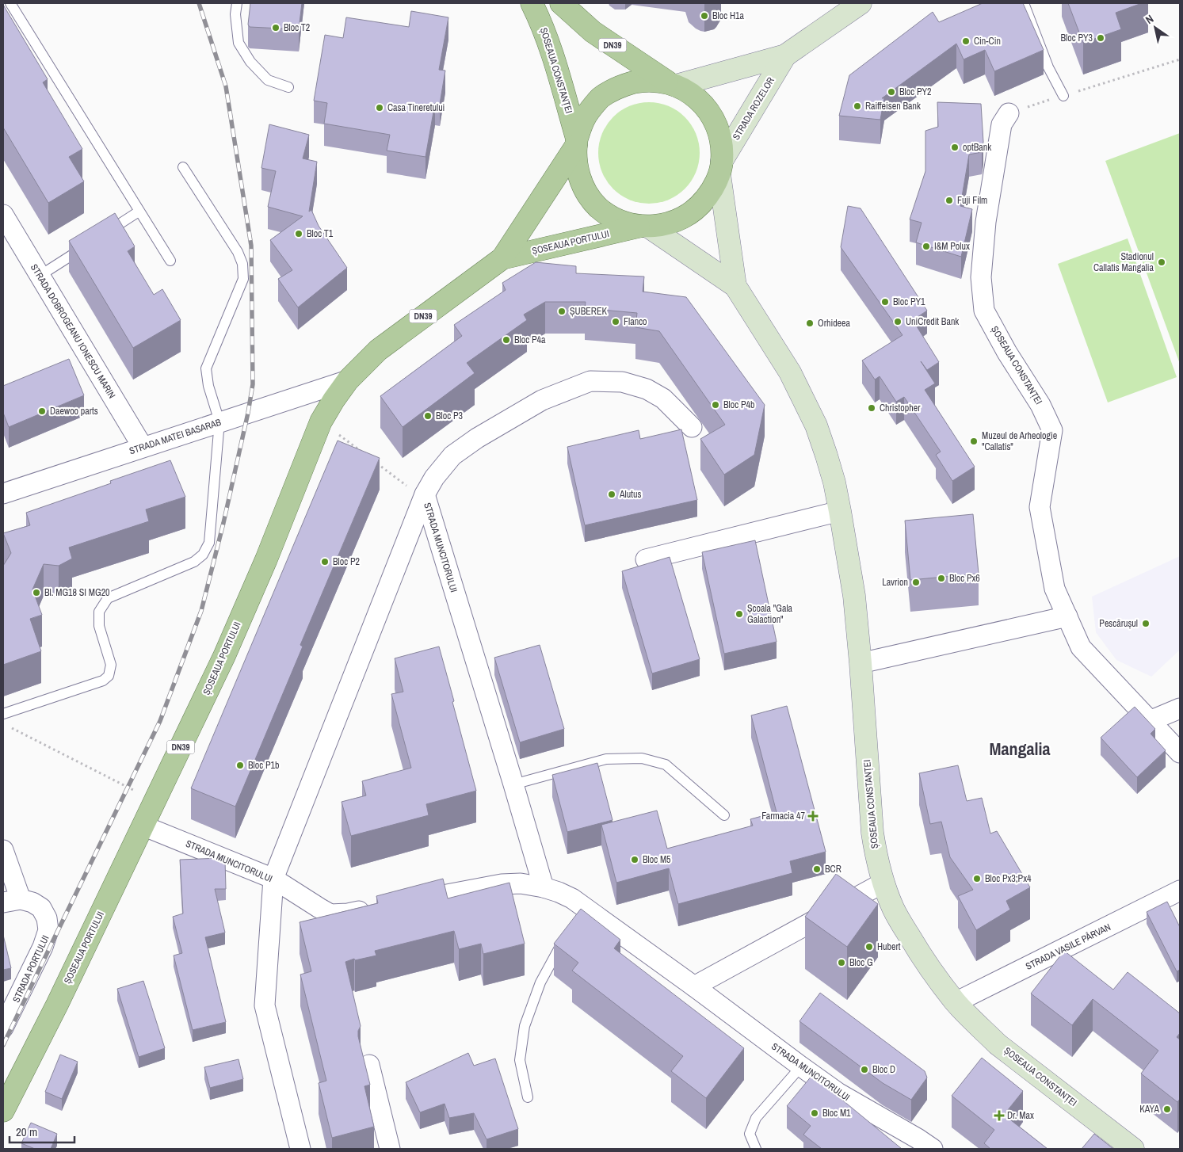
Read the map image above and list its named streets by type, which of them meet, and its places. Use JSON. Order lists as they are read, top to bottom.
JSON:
{
  "streets": {
    "main road": [
      "DN39",
      "ȘOSEAUA CONSTANȚEI",
      "STRADA ROZELOR",
      "ȘOSEAUA PORTULUI"
    ],
    "street": [
      "STRADA DOBROGEANU IONESCU MARIN",
      "STRADA MATEI BASARAB",
      "STRADA MUNCITORULUI",
      "STRADA VASILE PÂRVAN",
      "STRADA PORTULUI"
    ]
  },
  "crossings": [
    ["DN39", "STRADA ROZELOR"],
    ["ȘOSEAUA CONSTANȚEI", "STRADA ROZELOR"],
    ["ȘOSEAUA CONSTANȚEI", "ȘOSEAUA PORTULUI"],
    ["ȘOSEAUA CONSTANȚEI", "STRADA VASILE PÂRVAN"],
    ["ȘOSEAUA PORTULUI", "STRADA MATEI BASARAB"],
    ["ȘOSEAUA PORTULUI", "STRADA MUNCITORULUI"],
    ["STRADA DOBROGEANU IONESCU MARIN", "STRADA MATEI BASARAB"]
  ],
  "districts": ["Mangalia"],
  "places": {
    "other": [
      "Bloc H1a",
      "Bloc T2",
      "Bloc PY3",
      "Cin-Cin",
      "Bloc PY2",
      "Raiffeisen Bank",
      "Casa Tineretului",
      "optBank",
      "Fuji Film",
      "Bloc T1",
      "I&M Polux",
      "Stadionul Callatis Mangalia",
      "Bloc PY1",
      "ȘUBEREK",
      "Flanco",
      "UniCredit Bank",
      "Orhideea",
      "Bloc P4a",
      "Bloc P4b",
      "Christopher",
      "Daewoo parts",
      "Bloc P3",
      "Muzeul de Arheologie \"Callatis\"",
      "Alutus",
      "Bloc P2",
      "Bloc Px6",
      "Lavrion",
      "Bl. MG18 SI MG20",
      "Școala \"Gala Galaction\"",
      "Pescărușul",
      "Bloc P1b",
      "Bloc M5",
      "BCR",
      "Bloc Px3;Px4",
      "Hubert",
      "Bloc G",
      "Bloc D",
      "KAYA",
      "Bloc M1"
    ],
    "health": ["Farmacia 47", "Dr. Max"]
  },
  "scale_bar": "20 m",
  "north": "top left"
}
